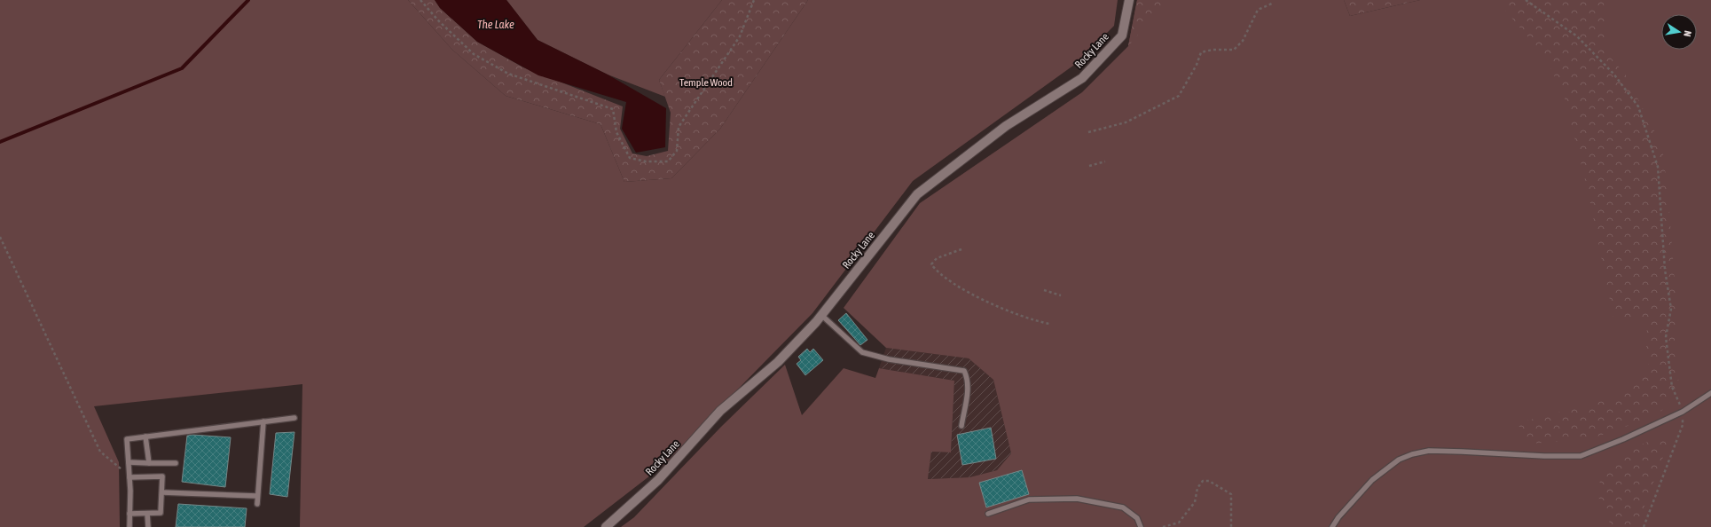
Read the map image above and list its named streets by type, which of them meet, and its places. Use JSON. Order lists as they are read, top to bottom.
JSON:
{
  "streets": {
    "street": ["Rocky Lane"]
  },
  "water": ["The Lake"],
  "parks": ["Temple Wood"],
  "north": "right"
}
